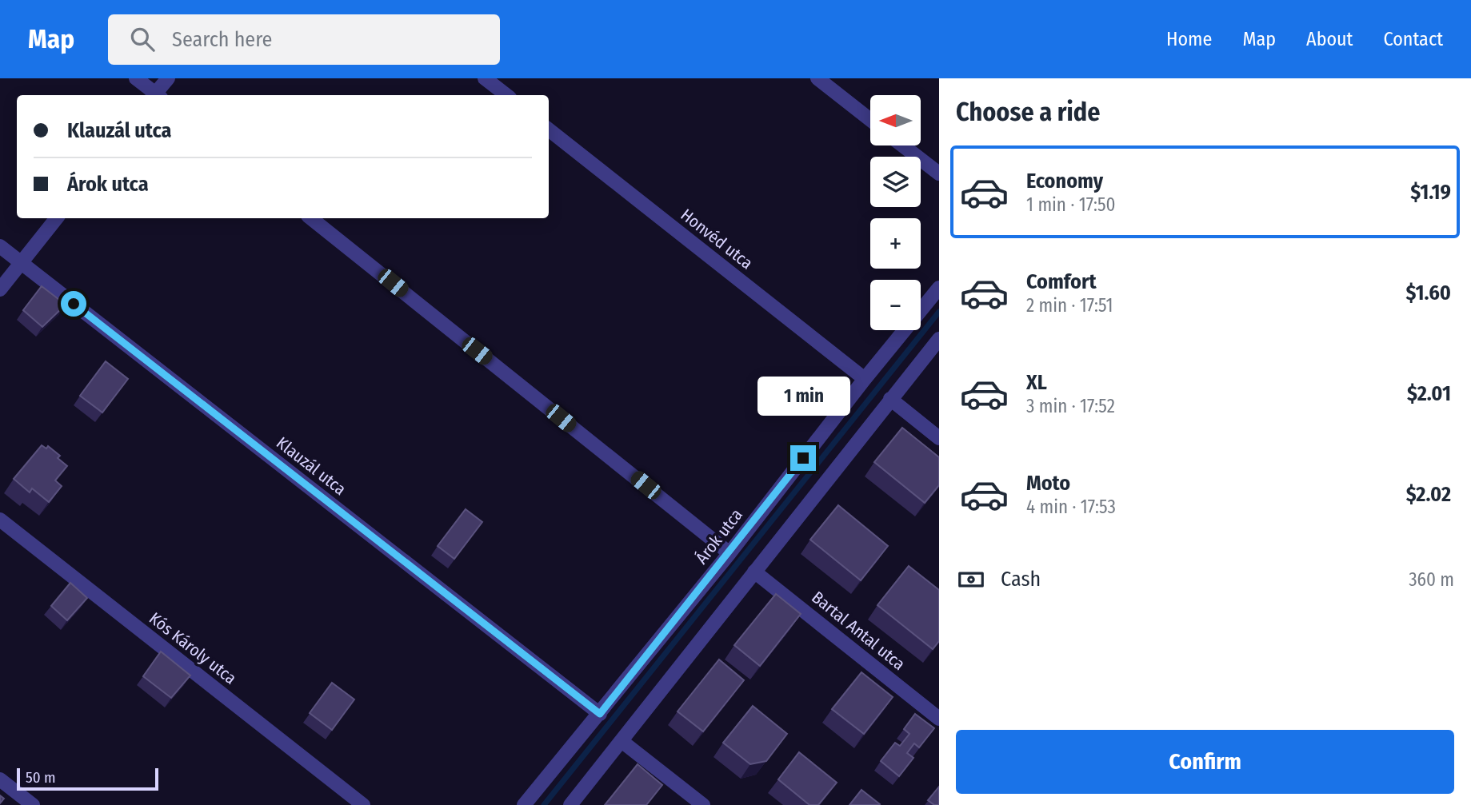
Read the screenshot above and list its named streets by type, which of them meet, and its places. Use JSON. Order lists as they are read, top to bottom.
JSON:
{
  "streets": {
    "street": [
      "Honvéd utca",
      "Klauzál utca",
      "Árok utca",
      "Bartal Antal utca",
      "Kós Károly utca"
    ]
  },
  "crossings": [
    ["Honvéd utca", "Árok utca"],
    ["Klauzál utca", "Árok utca"]
  ],
  "scale_bar": "50 m",
  "north": "left",
  "page": {
    "header": "Map",
    "search": "Search here",
    "nav": [
      "Home",
      "Map",
      "About",
      "Contact"
    ],
    "heading": "Choose a ride",
    "map_buttons": ["+", "−"],
    "banner": ["Klauzál utca", "Árok utca"],
    "list": [
      {
        "name": "Economy",
        "note": "1 min · 17:50",
        "value": "$1.19"
      },
      {
        "name": "Comfort",
        "note": "2 min · 17:51",
        "value": "$1.60"
      },
      {
        "name": "XL",
        "note": "3 min · 17:52",
        "value": "$2.01"
      },
      {
        "name": "Moto",
        "note": "4 min · 17:53",
        "value": "$2.02"
      }
    ],
    "bubble": "1 min",
    "pay": ["Cash", "360 m"],
    "buttons": "Confirm",
    "scale": "50 m"
  }
}
